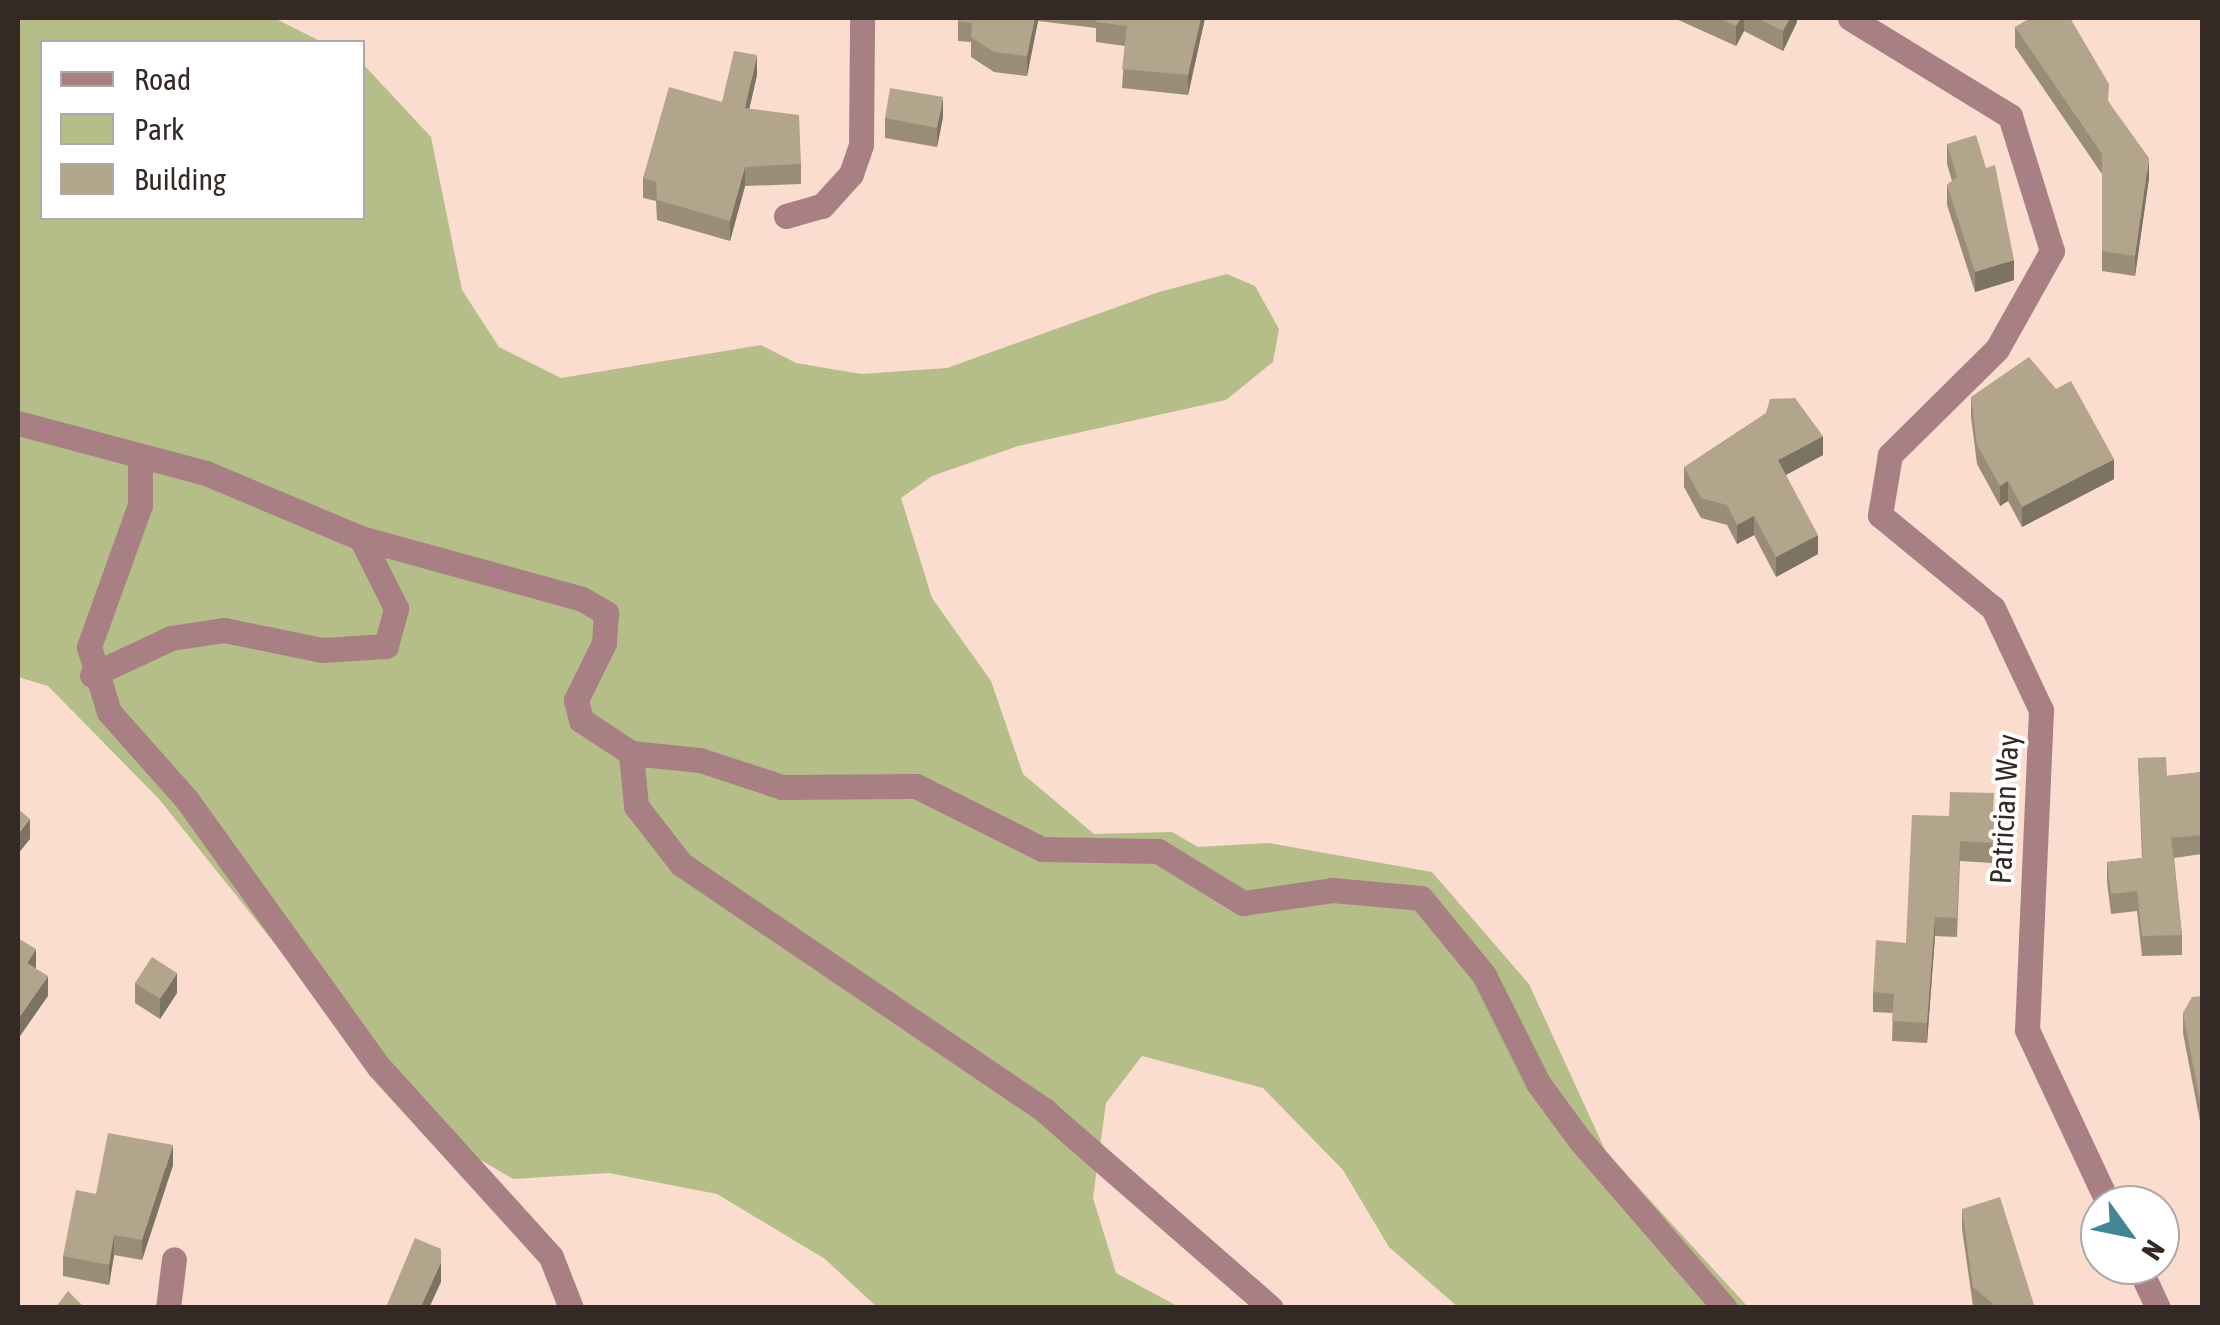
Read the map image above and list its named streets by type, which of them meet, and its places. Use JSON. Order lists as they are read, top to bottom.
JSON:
{
  "streets": {
    "street": ["Patrician Way"]
  },
  "legend": ["Road", "Park", "Building"],
  "north": "bottom right"
}
